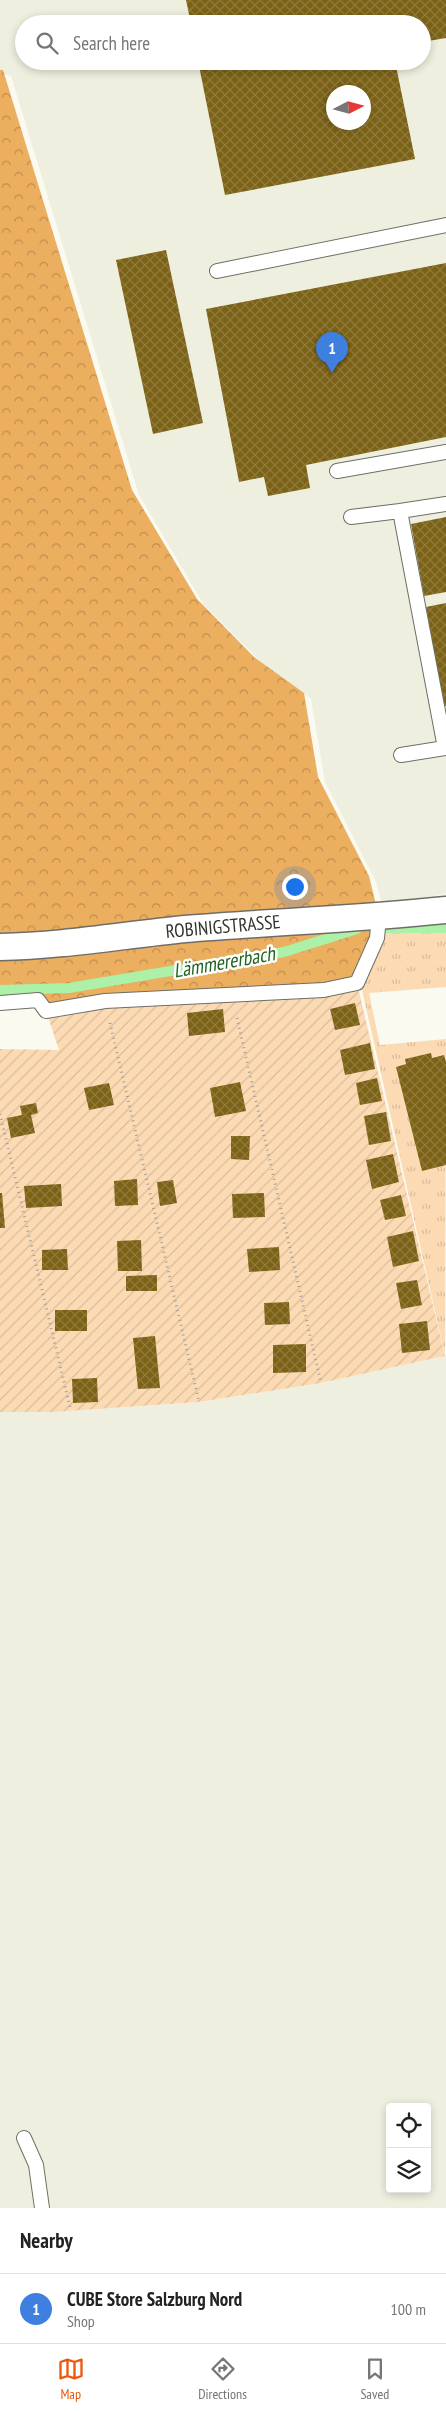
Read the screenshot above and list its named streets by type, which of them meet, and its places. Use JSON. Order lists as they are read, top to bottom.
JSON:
{
  "streets": {
    "street": ["ROBINIGSTRASSE"]
  },
  "water": ["Lämmererbach"],
  "north": "right",
  "page": {
    "search": "Search here",
    "pins": "1",
    "heading": "Nearby",
    "list": [
      {
        "mark": "1",
        "name": "CUBE Store Salzburg Nord",
        "note": "Shop",
        "value": "100 m"
      }
    ],
    "nav": ["Map", "Directions", "Saved"]
  }
}
